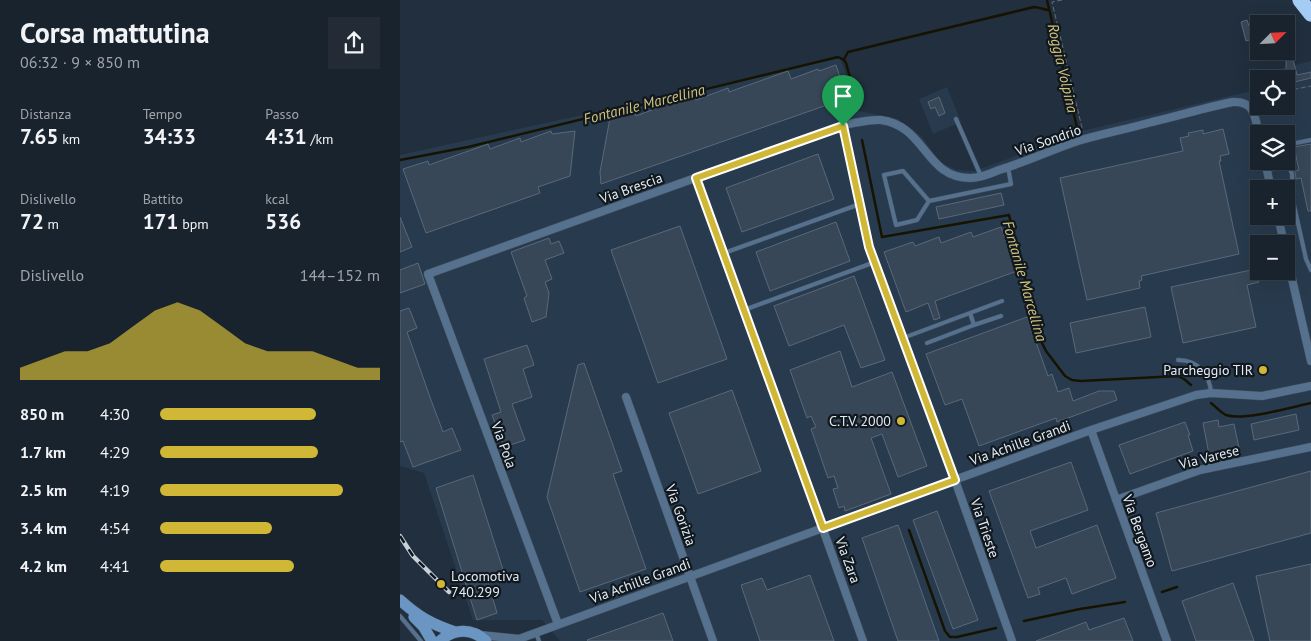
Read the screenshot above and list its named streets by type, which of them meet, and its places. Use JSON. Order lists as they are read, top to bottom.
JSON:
{
  "streets": {
    "street": [
      "Via Sondrio",
      "Via Brescia",
      "Via Achille Grandi",
      "Via Pola",
      "Via Varese",
      "Via Gorizia",
      "Via Trieste",
      "Via Bergamo",
      "Via Zara"
    ]
  },
  "crossings": [
    ["Via Sondrio", "Via Brescia"],
    ["Via Sondrio", "Via Trieste"],
    ["Via Brescia", "Via Pola"],
    ["Via Brescia", "Via Trieste"],
    ["Via Brescia", "Via Zara"],
    ["Via Achille Grandi", "Via Pola"],
    ["Via Achille Grandi", "Via Gorizia"],
    ["Via Achille Grandi", "Via Trieste"],
    ["Via Achille Grandi", "Via Bergamo"],
    ["Via Achille Grandi", "Via Zara"],
    ["Via Varese", "Via Bergamo"]
  ],
  "water": ["Roggia Volpina", "Fontanile Marcellina"],
  "places": ["Parcheggio TIR", "C.T.V. 2000", "Locomotiva 740.299"],
  "north": "top right",
  "page": {
    "heading": ["Corsa mattutina", "06:32 · 9 × 850 m"],
    "map_buttons": ["+", "−"],
    "stats": [
      ["Distanza", "7.65 km"],
      ["Tempo", "34:33"],
      ["Passo", "4:31 /km"],
      ["Dislivello", "72 m"],
      ["Battito", "171 bpm"],
      ["kcal", "536"]
    ],
    "chart": ["Dislivello", "144–152 m"],
    "list": [
      {
        "name": "850 m",
        "note": "4:30"
      },
      {
        "name": "1.7 km",
        "note": "4:29"
      },
      {
        "name": "2.5 km",
        "note": "4:19"
      },
      {
        "name": "3.4 km",
        "note": "4:54"
      },
      {
        "name": "4.2 km",
        "note": "4:41"
      }
    ]
  }
}
